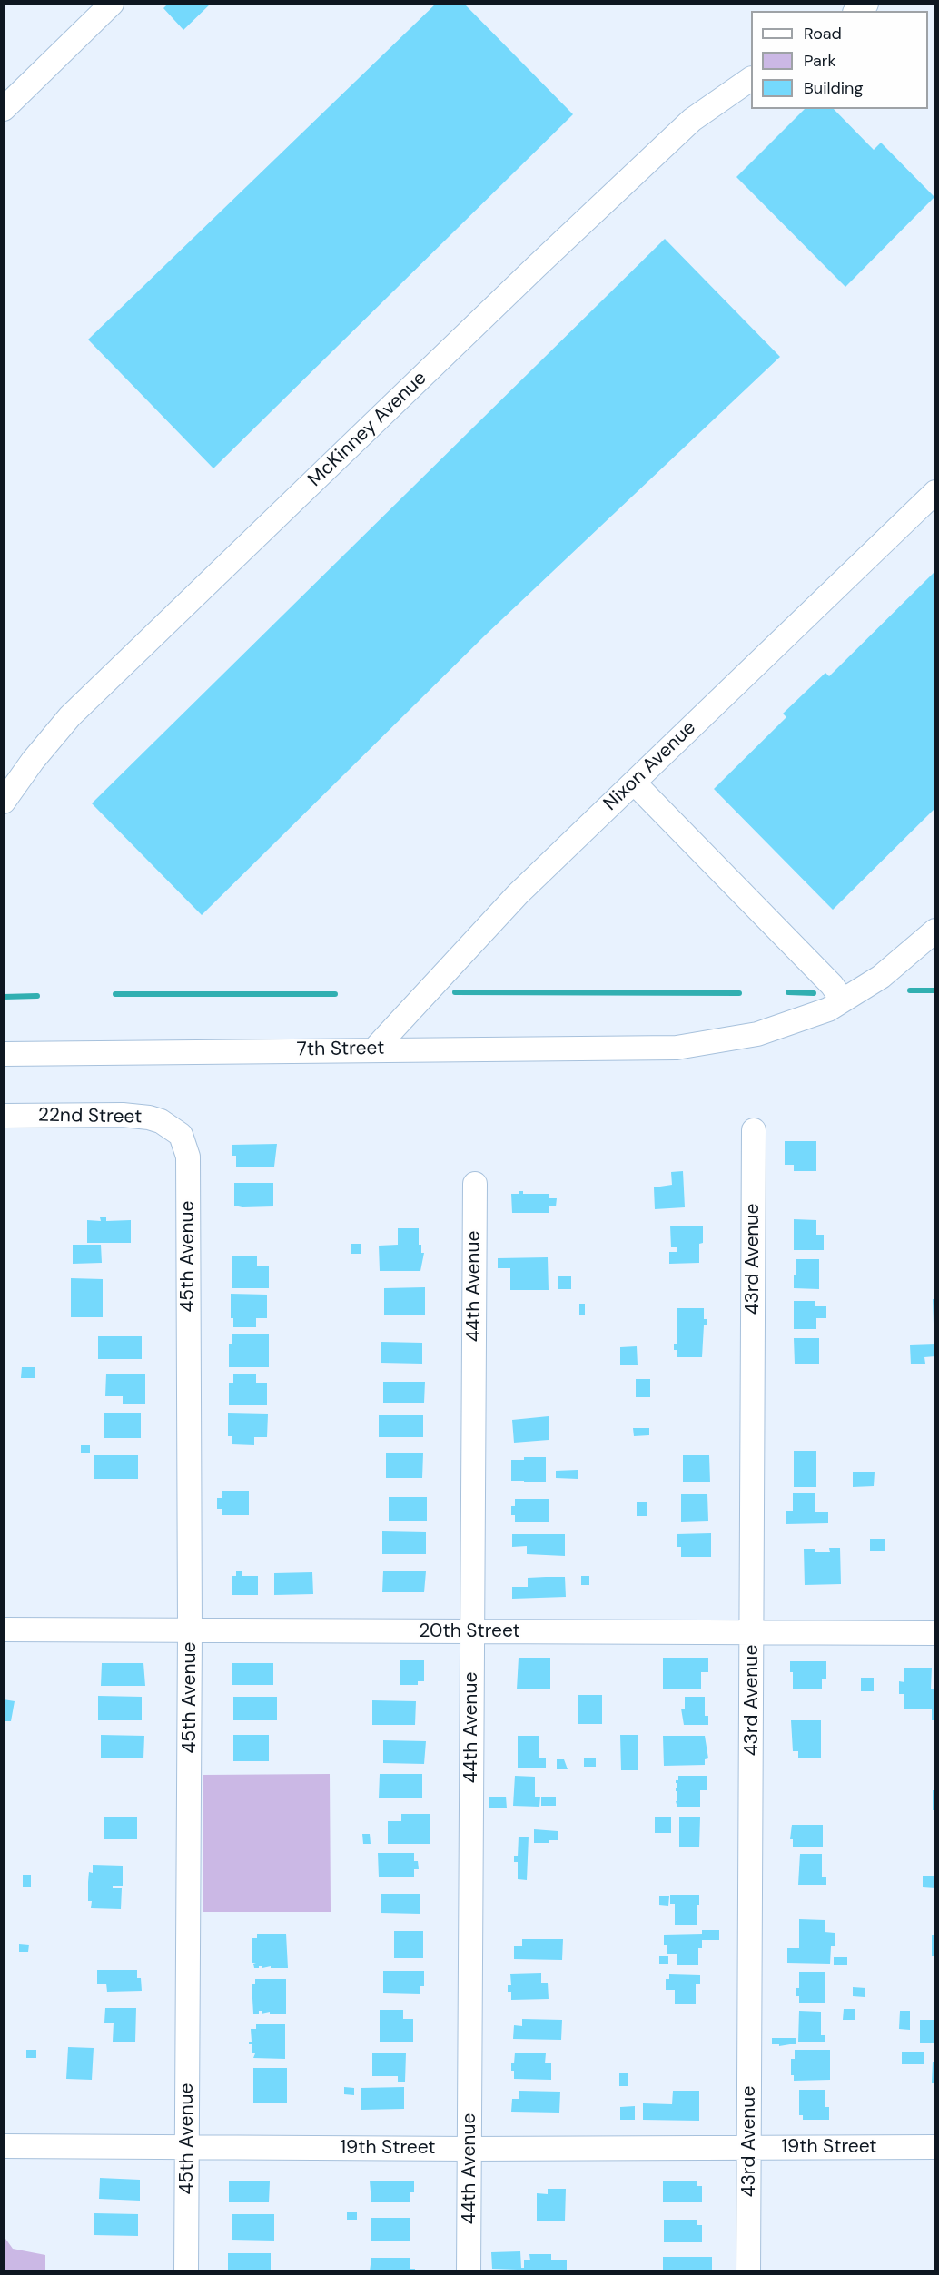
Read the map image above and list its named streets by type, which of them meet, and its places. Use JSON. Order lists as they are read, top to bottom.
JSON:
{
  "streets": {
    "street": [
      "McKinney Avenue",
      "Nixon Avenue",
      "7th Street",
      "22nd Street",
      "45th Avenue",
      "43rd Avenue",
      "44th Avenue",
      "20th Street",
      "19th Street"
    ]
  },
  "crossings": [
    ["Nixon Avenue", "7th Street"],
    ["22nd Street", "45th Avenue"],
    ["45th Avenue", "20th Street"],
    ["45th Avenue", "19th Street"],
    ["43rd Avenue", "20th Street"],
    ["43rd Avenue", "19th Street"],
    ["44th Avenue", "20th Street"],
    ["44th Avenue", "19th Street"]
  ],
  "legend": ["Road", "Park", "Building"]
}
